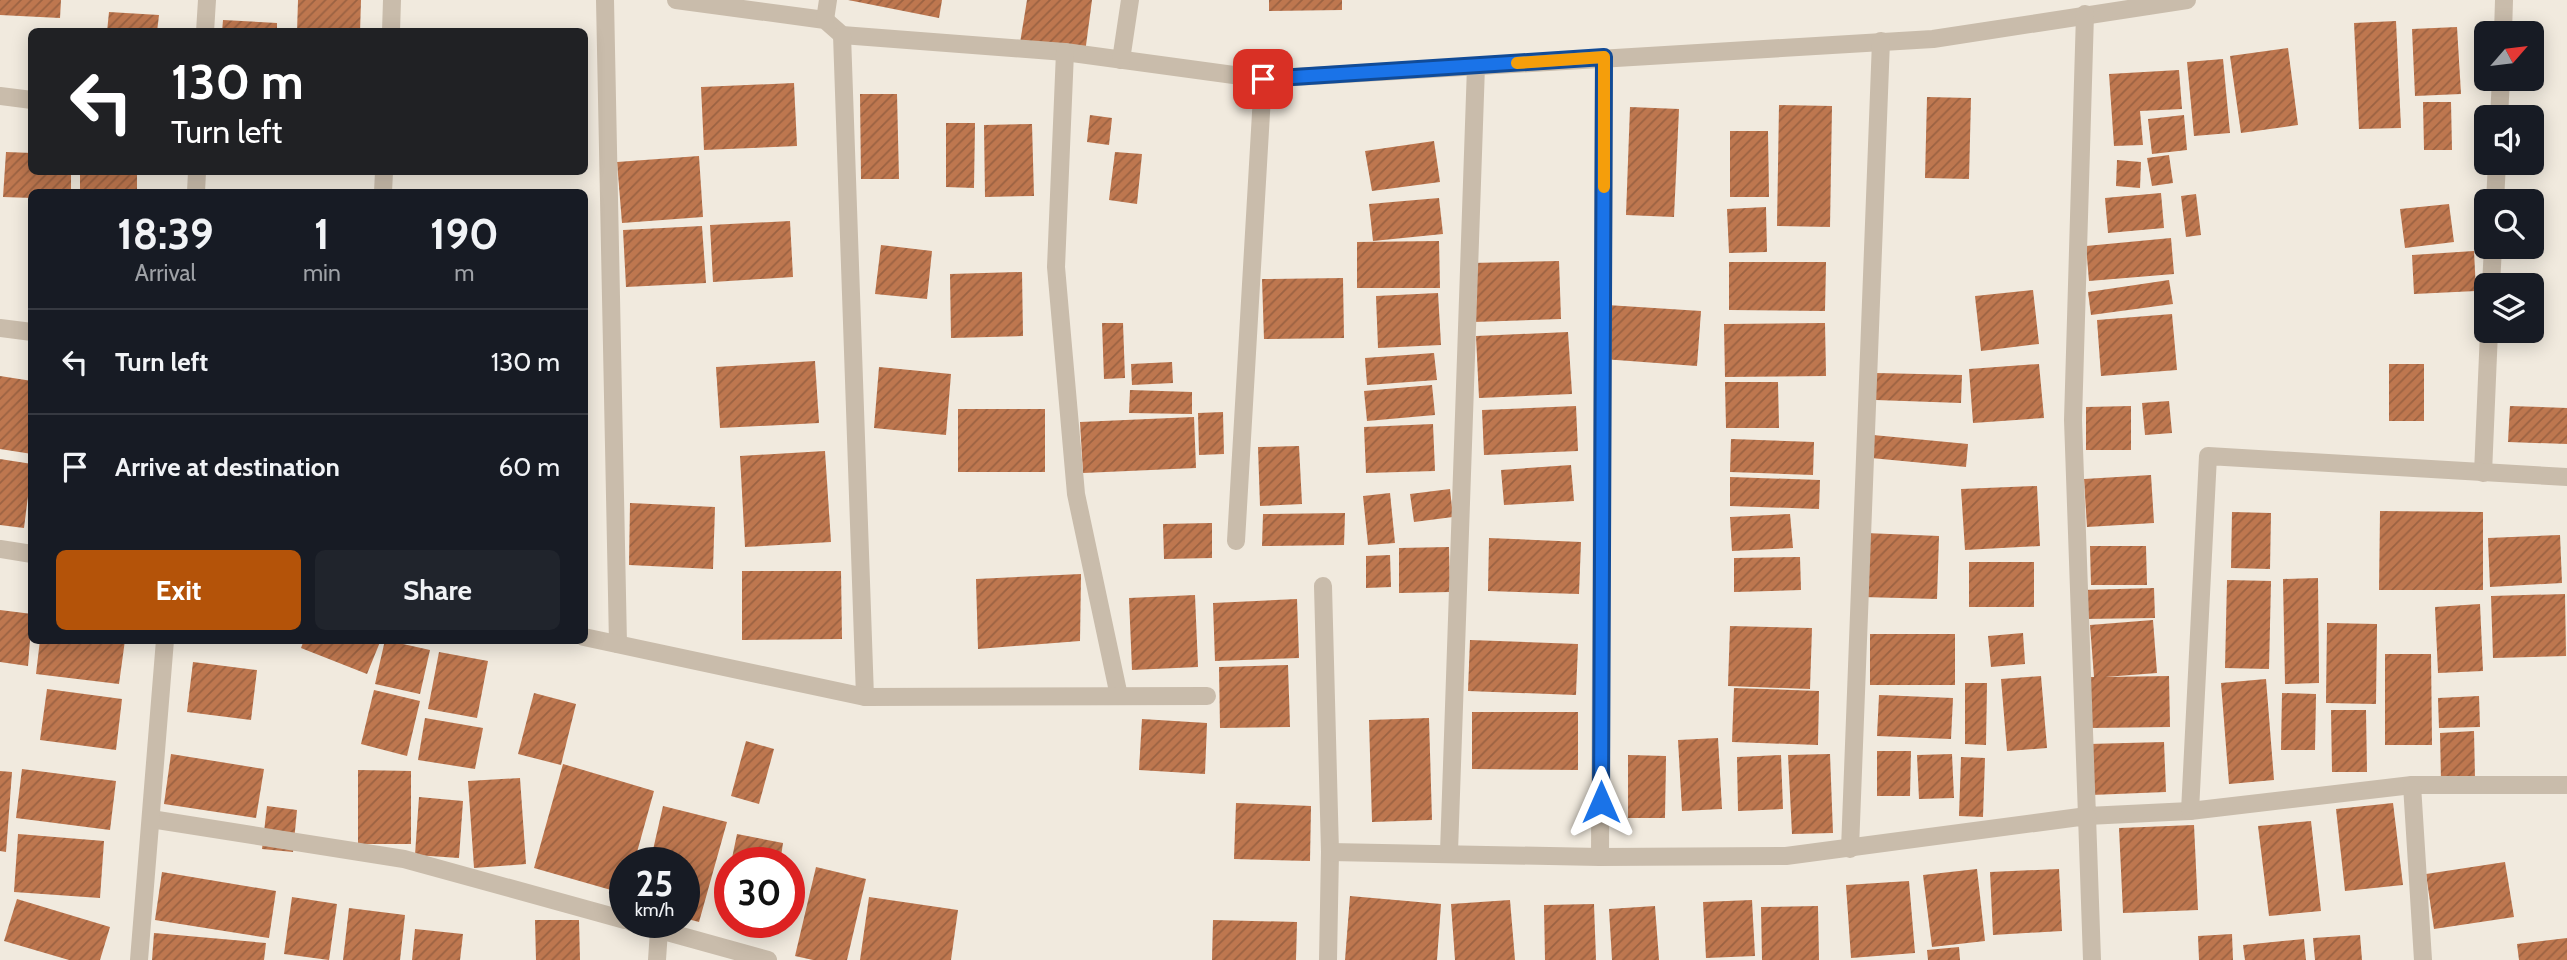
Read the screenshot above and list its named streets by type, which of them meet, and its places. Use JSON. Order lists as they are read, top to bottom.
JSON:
{
  "north": "top right",
  "page": {
    "turn": ["130 m", "Turn left"],
    "eta": [
      "18:39",
      "Arrival",
      "1",
      "min",
      "190",
      "m"
    ],
    "list": [
      {
        "name": "Turn left",
        "value": "130 m"
      },
      {
        "name": "Arrive at destination",
        "value": "60 m"
      }
    ],
    "buttons": ["Exit", "Share"],
    "speed": "25 km/h",
    "limit": "30"
  }
}
